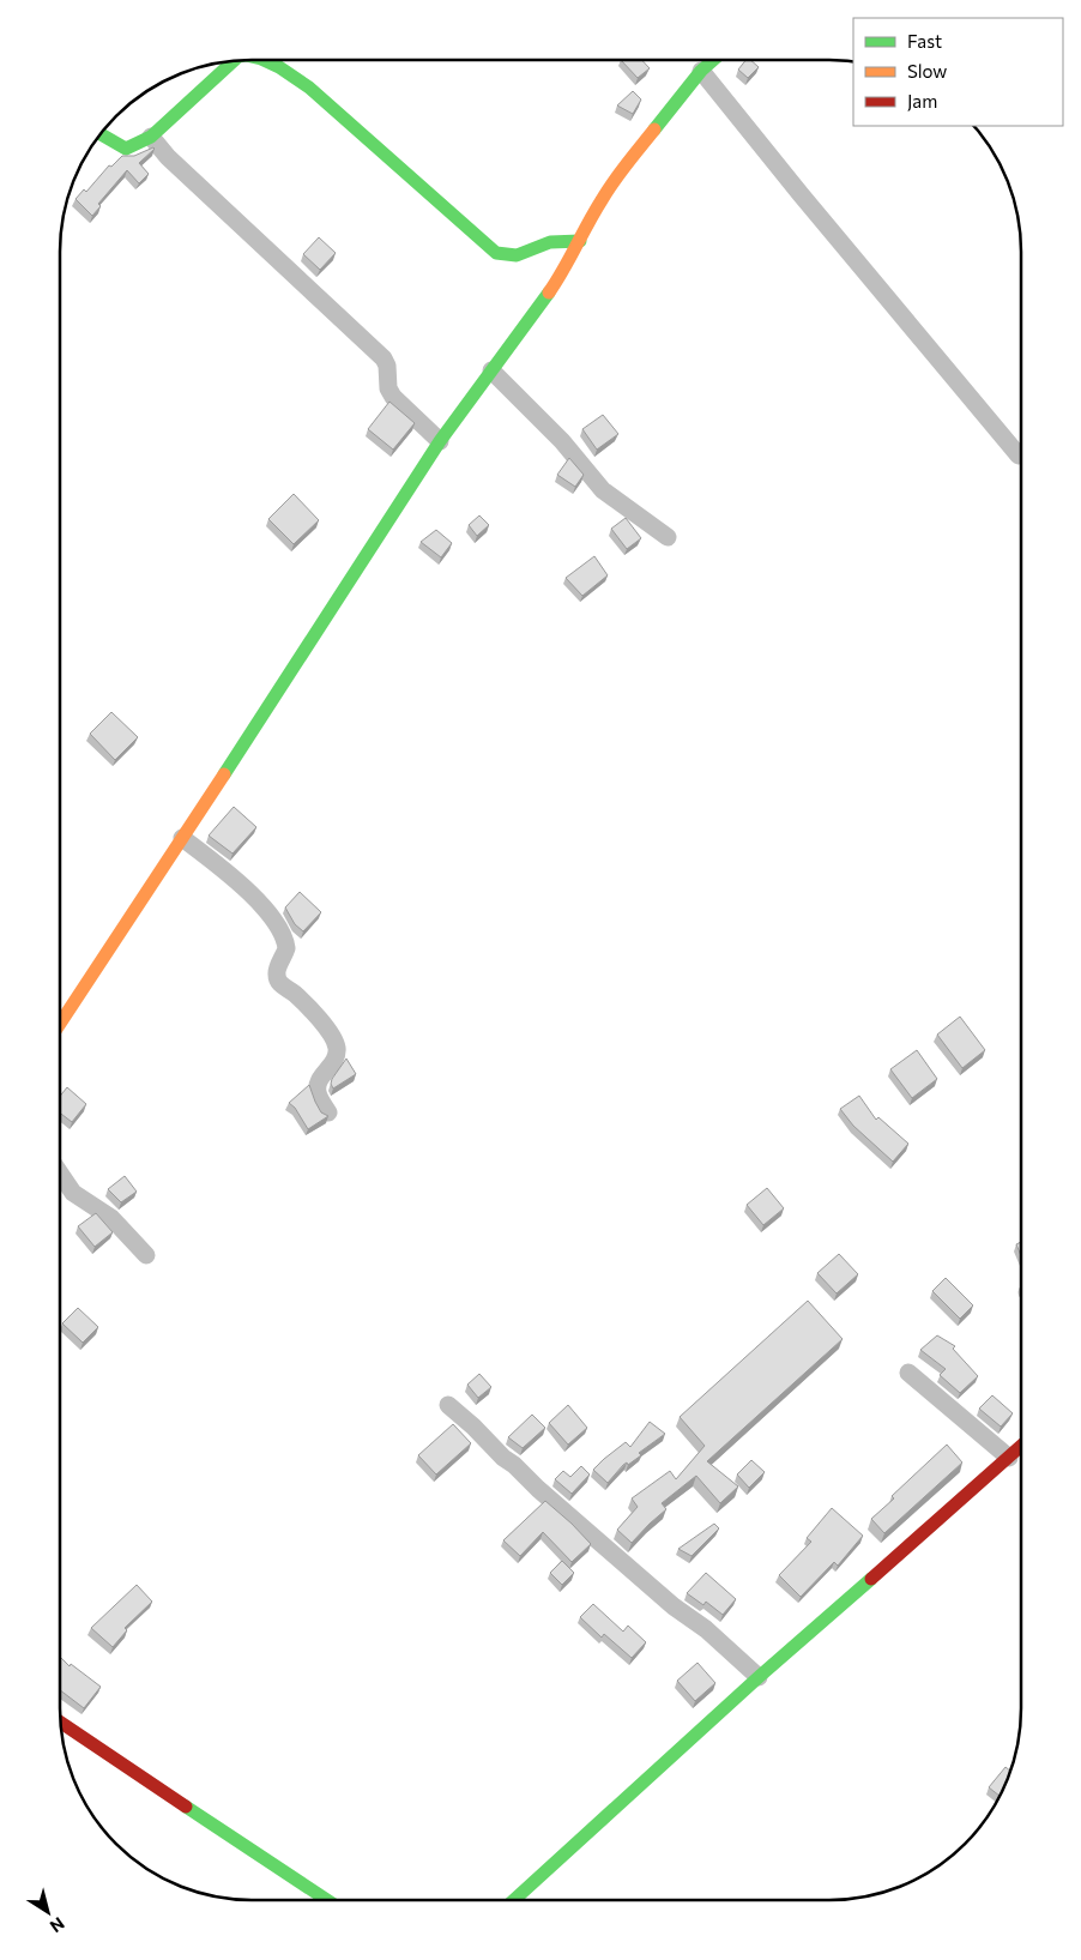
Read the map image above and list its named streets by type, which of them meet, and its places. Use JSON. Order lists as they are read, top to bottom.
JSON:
{
  "legend": ["Fast", "Slow", "Jam"],
  "north": "bottom right"
}
